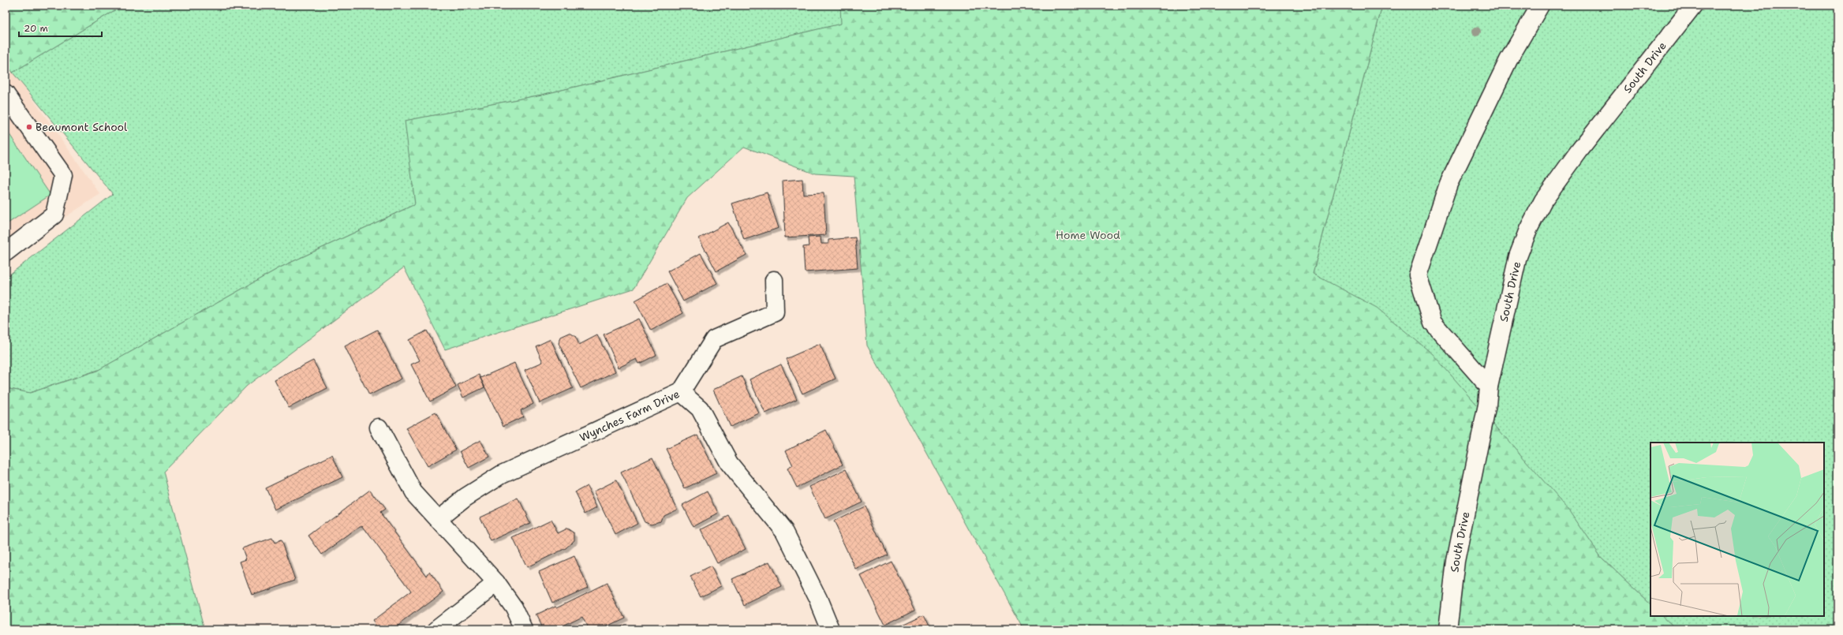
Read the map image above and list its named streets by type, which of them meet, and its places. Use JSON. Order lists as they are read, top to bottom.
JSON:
{
  "streets": {
    "street": ["South Drive", "Wynches Farm Drive"]
  },
  "parks": ["Home Wood"],
  "places": ["Beaumont School"],
  "scale_bar": "20 m"
}
